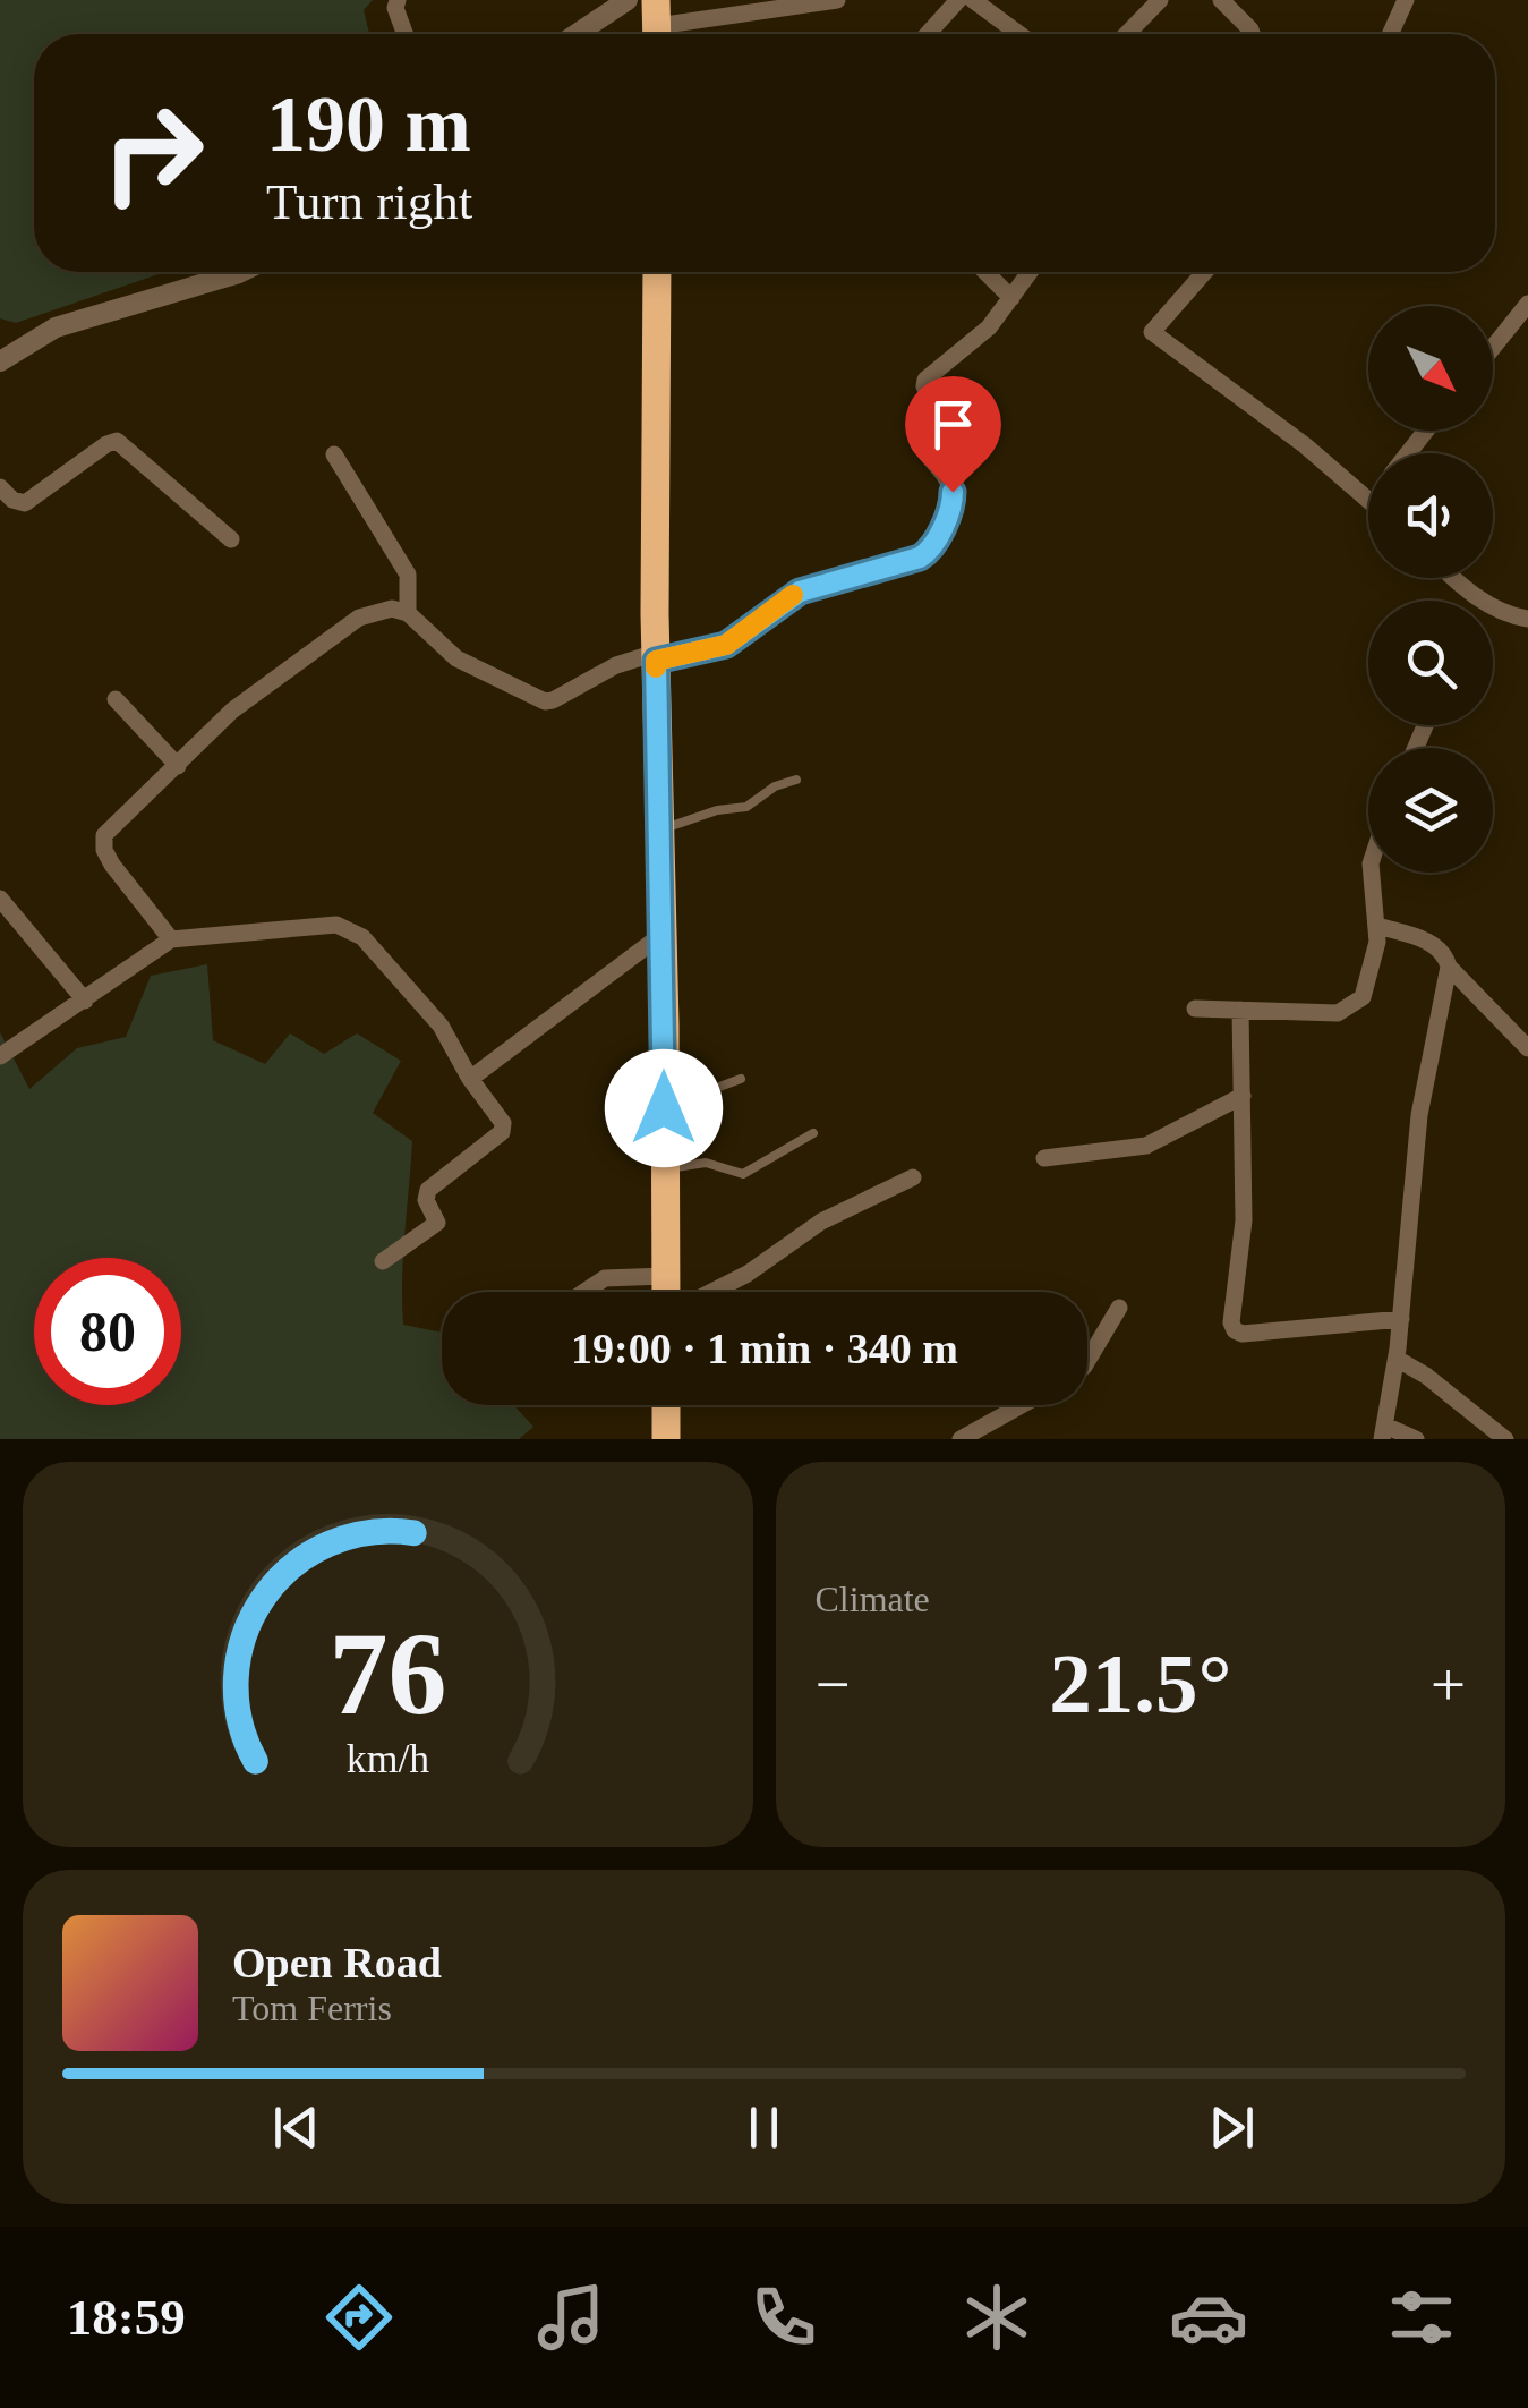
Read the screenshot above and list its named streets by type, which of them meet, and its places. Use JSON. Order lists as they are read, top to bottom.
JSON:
{
  "north": "bottom right",
  "page": {
    "turn": ["190 m", "Turn right"],
    "limit": "80",
    "trip": "19:00 · 1 min · 340 m",
    "tile": "Climate",
    "heat": ["−", "21.5°", "+"],
    "song": ["Open Road", "Tom Ferris"],
    "tabs": "18:59",
    "gauge": ["76", "km/h"]
  }
}
